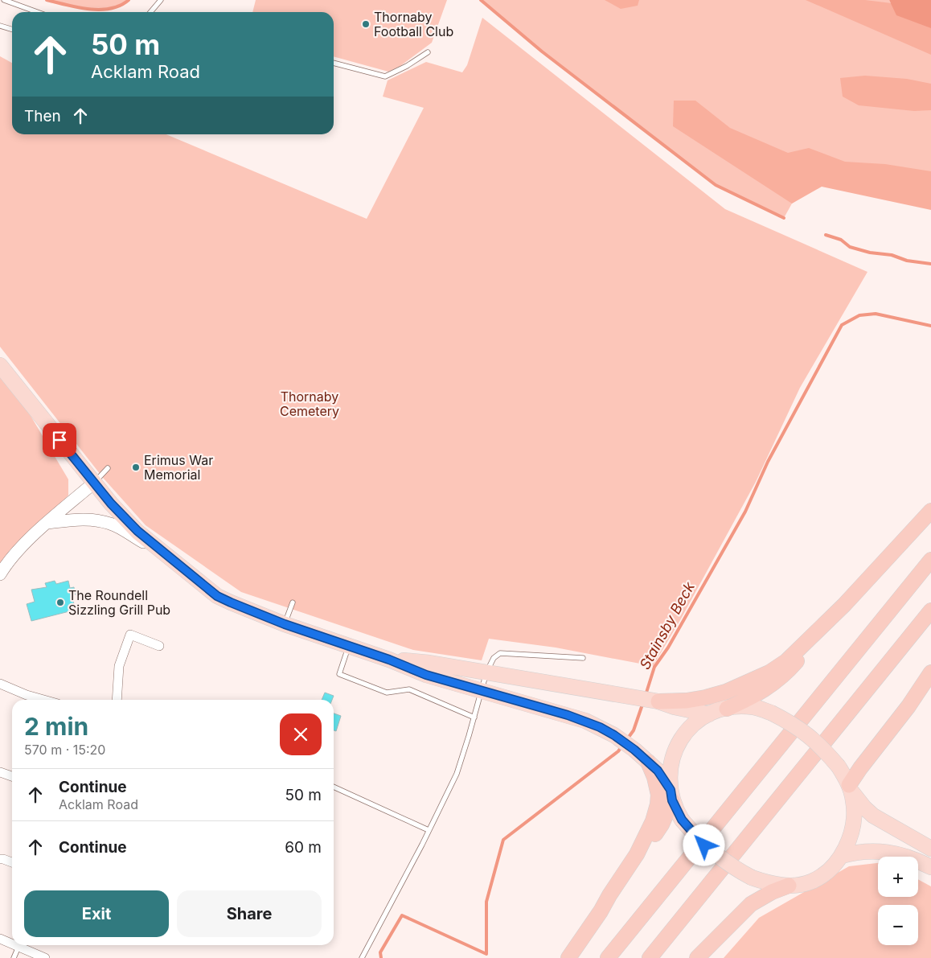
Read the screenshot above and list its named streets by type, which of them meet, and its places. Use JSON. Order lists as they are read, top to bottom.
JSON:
{
  "water": ["Stainsby Beck"],
  "parks": ["Thornaby Cemetery"],
  "places": ["Thornaby Football Club", "Erimus War Memorial", "The Roundell Sizzling Grill Pub"],
  "page": {
    "turn": ["50 m", "Acklam Road"],
    "then": "Then",
    "heading": ["2 min", "570 m · 15:20"],
    "list": [
      {
        "name": "Continue",
        "note": "Acklam Road",
        "value": "50 m"
      },
      {
        "name": "Continue",
        "value": "60 m"
      }
    ],
    "map_buttons": ["+", "−"],
    "buttons": ["Exit", "Share"]
  }
}
